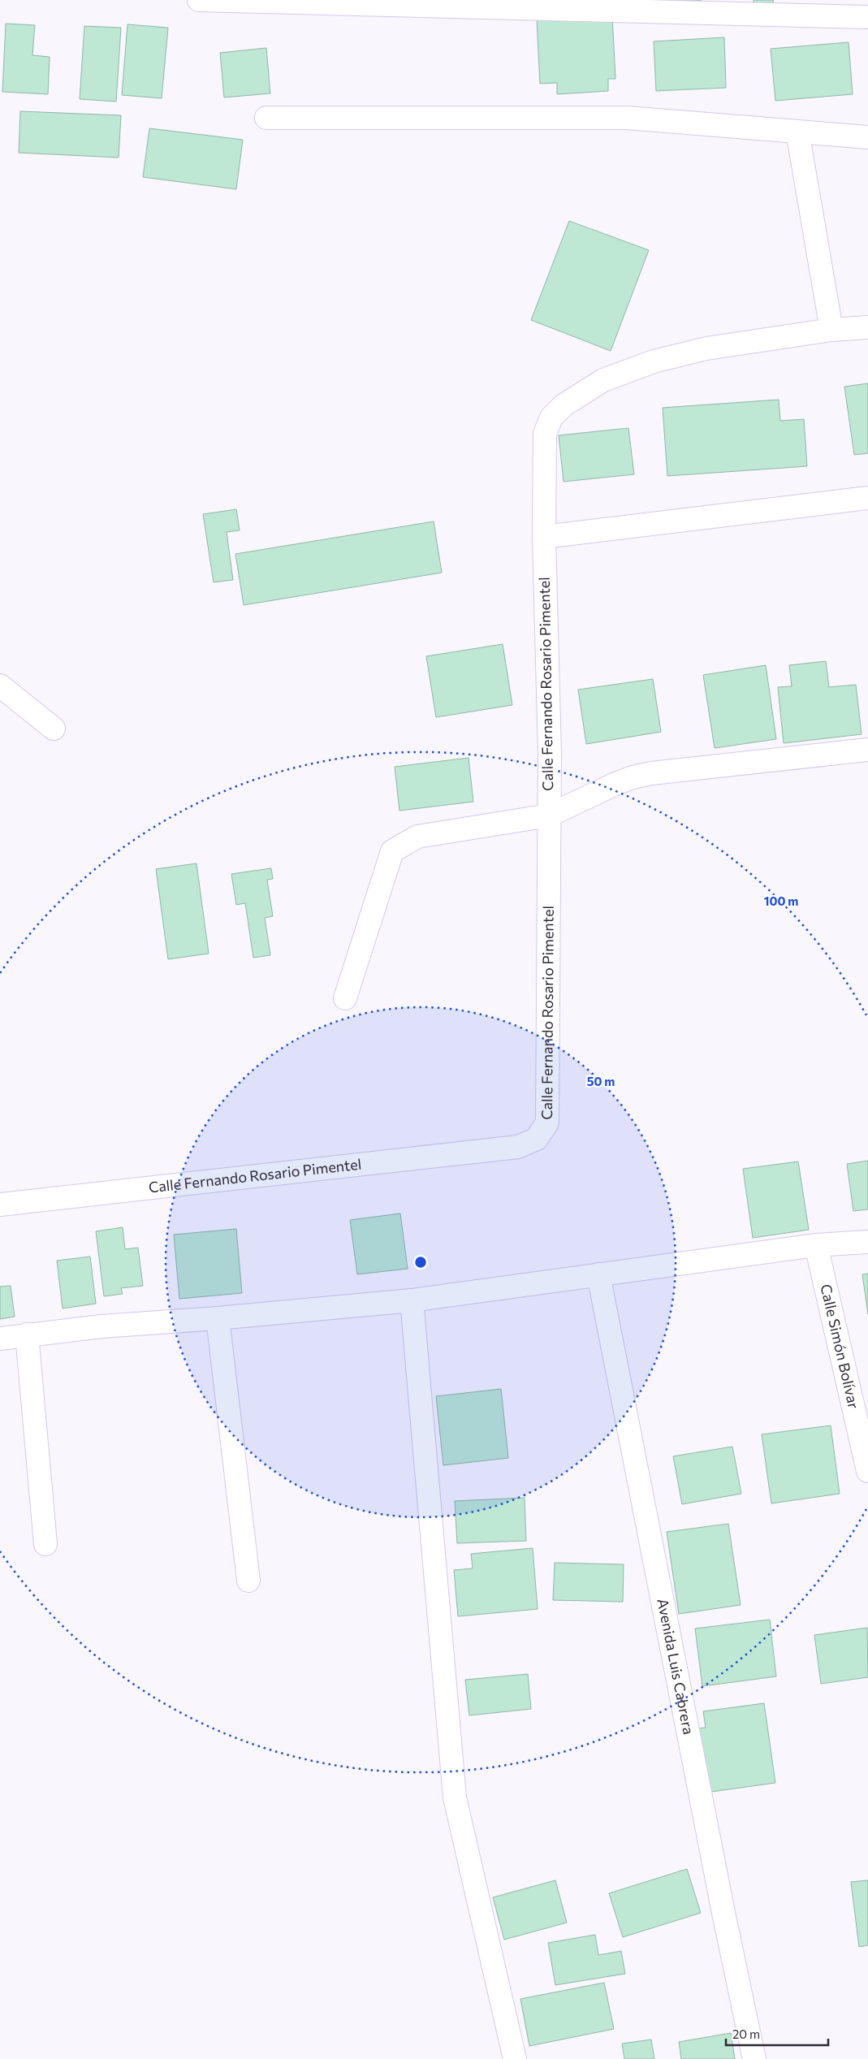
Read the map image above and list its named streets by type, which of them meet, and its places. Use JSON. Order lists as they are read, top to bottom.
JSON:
{
  "streets": {
    "street": ["Calle Fernando Rosario Pimentel", "Calle Simón Bolívar", "Avenida Luis Cabrera"]
  },
  "scale_bar": "20 m",
  "rings": ["100 m", "50 m"]
}
